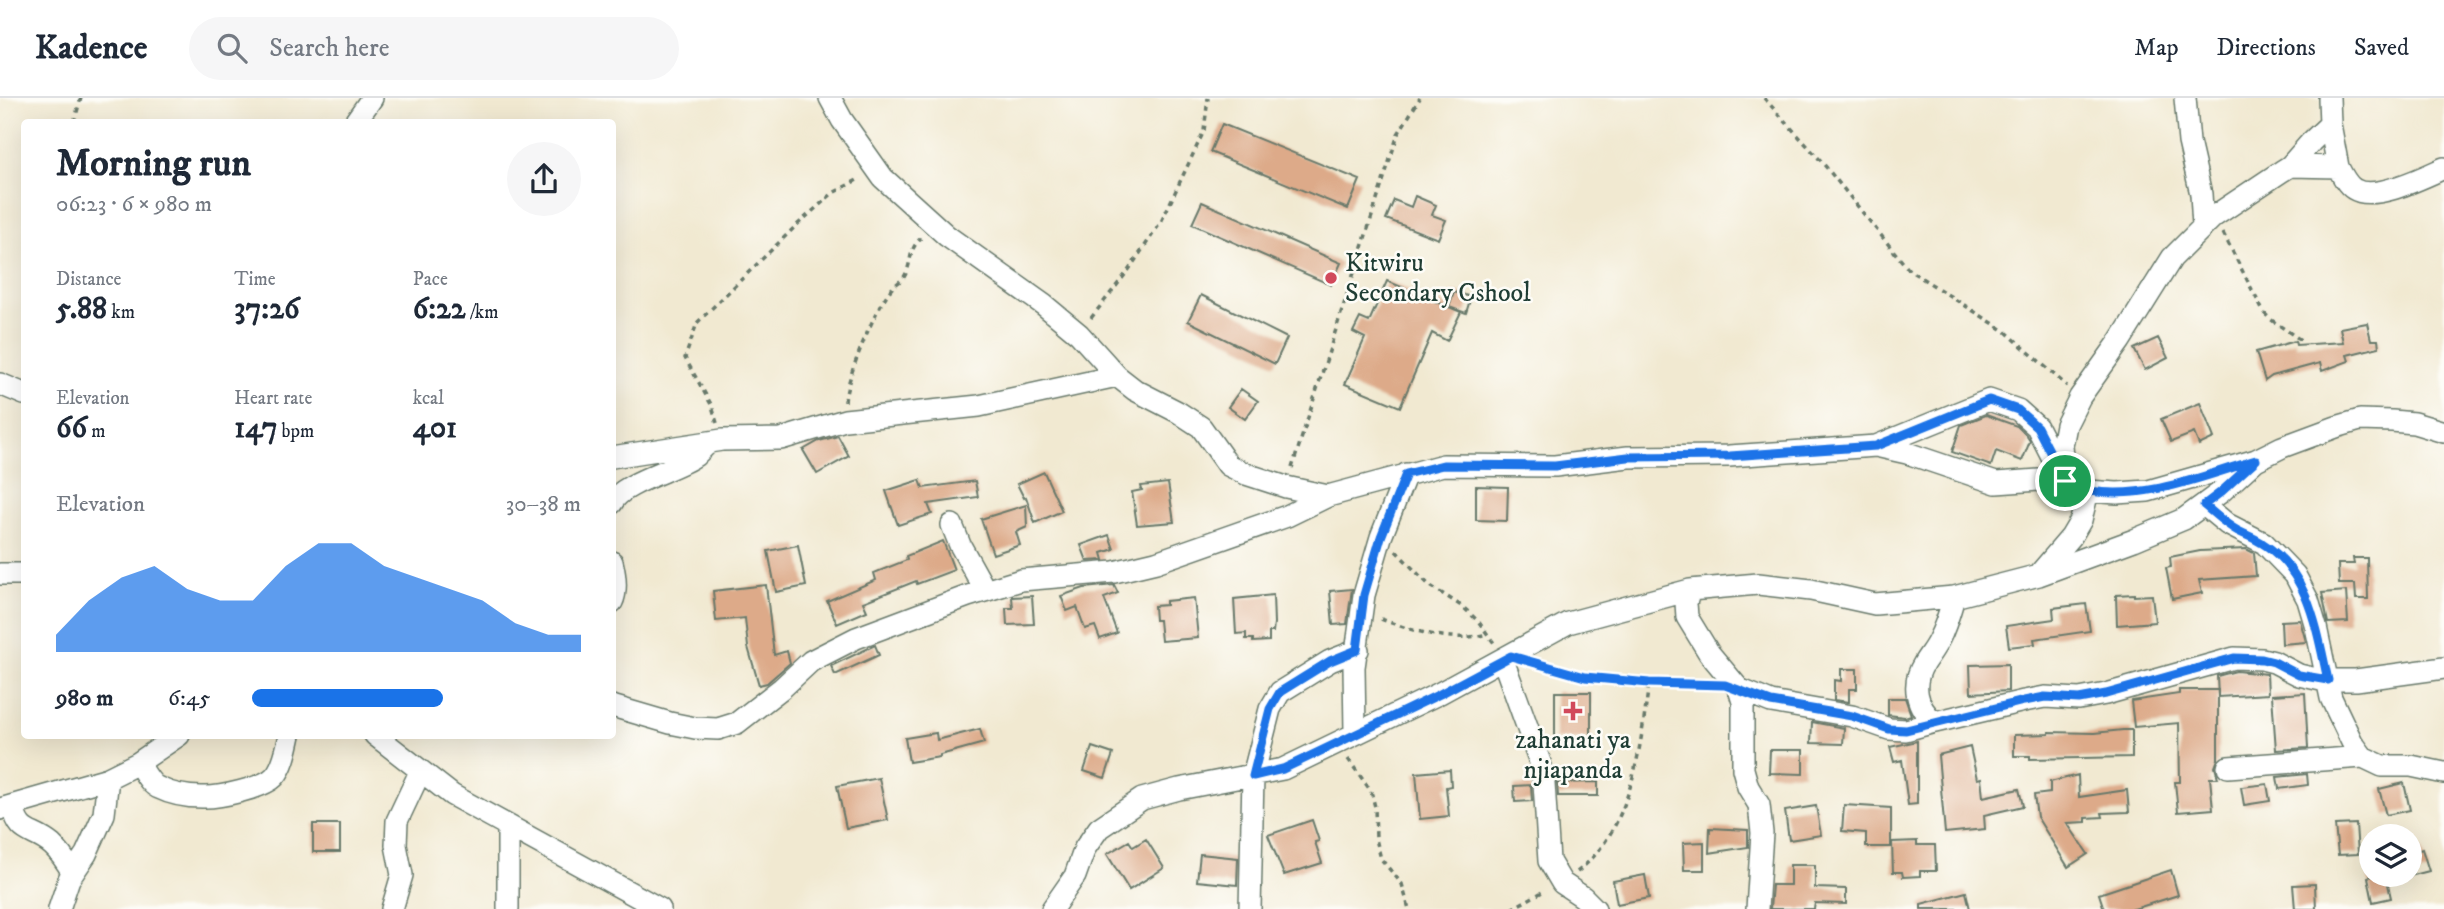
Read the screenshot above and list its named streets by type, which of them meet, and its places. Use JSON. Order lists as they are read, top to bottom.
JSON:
{
  "places": {
    "other": ["Kitwiru Secondary Cshool"],
    "health": ["zahanati ya njiapanda"]
  },
  "page": {
    "header": "Kadence",
    "search": "Search here",
    "nav": ["Map", "Directions", "Saved"],
    "heading": ["Morning run", "06:23 · 6 × 980 m"],
    "stats": [
      ["Distance", "5.88 km"],
      ["Time", "37:26"],
      ["Pace", "6:22 /km"],
      ["Elevation", "66 m"],
      ["Heart rate", "147 bpm"],
      ["kcal", "401"]
    ],
    "chart": ["Elevation", "30–38 m"],
    "list": [
      {
        "name": "980 m",
        "note": "6:45"
      }
    ]
  }
}
